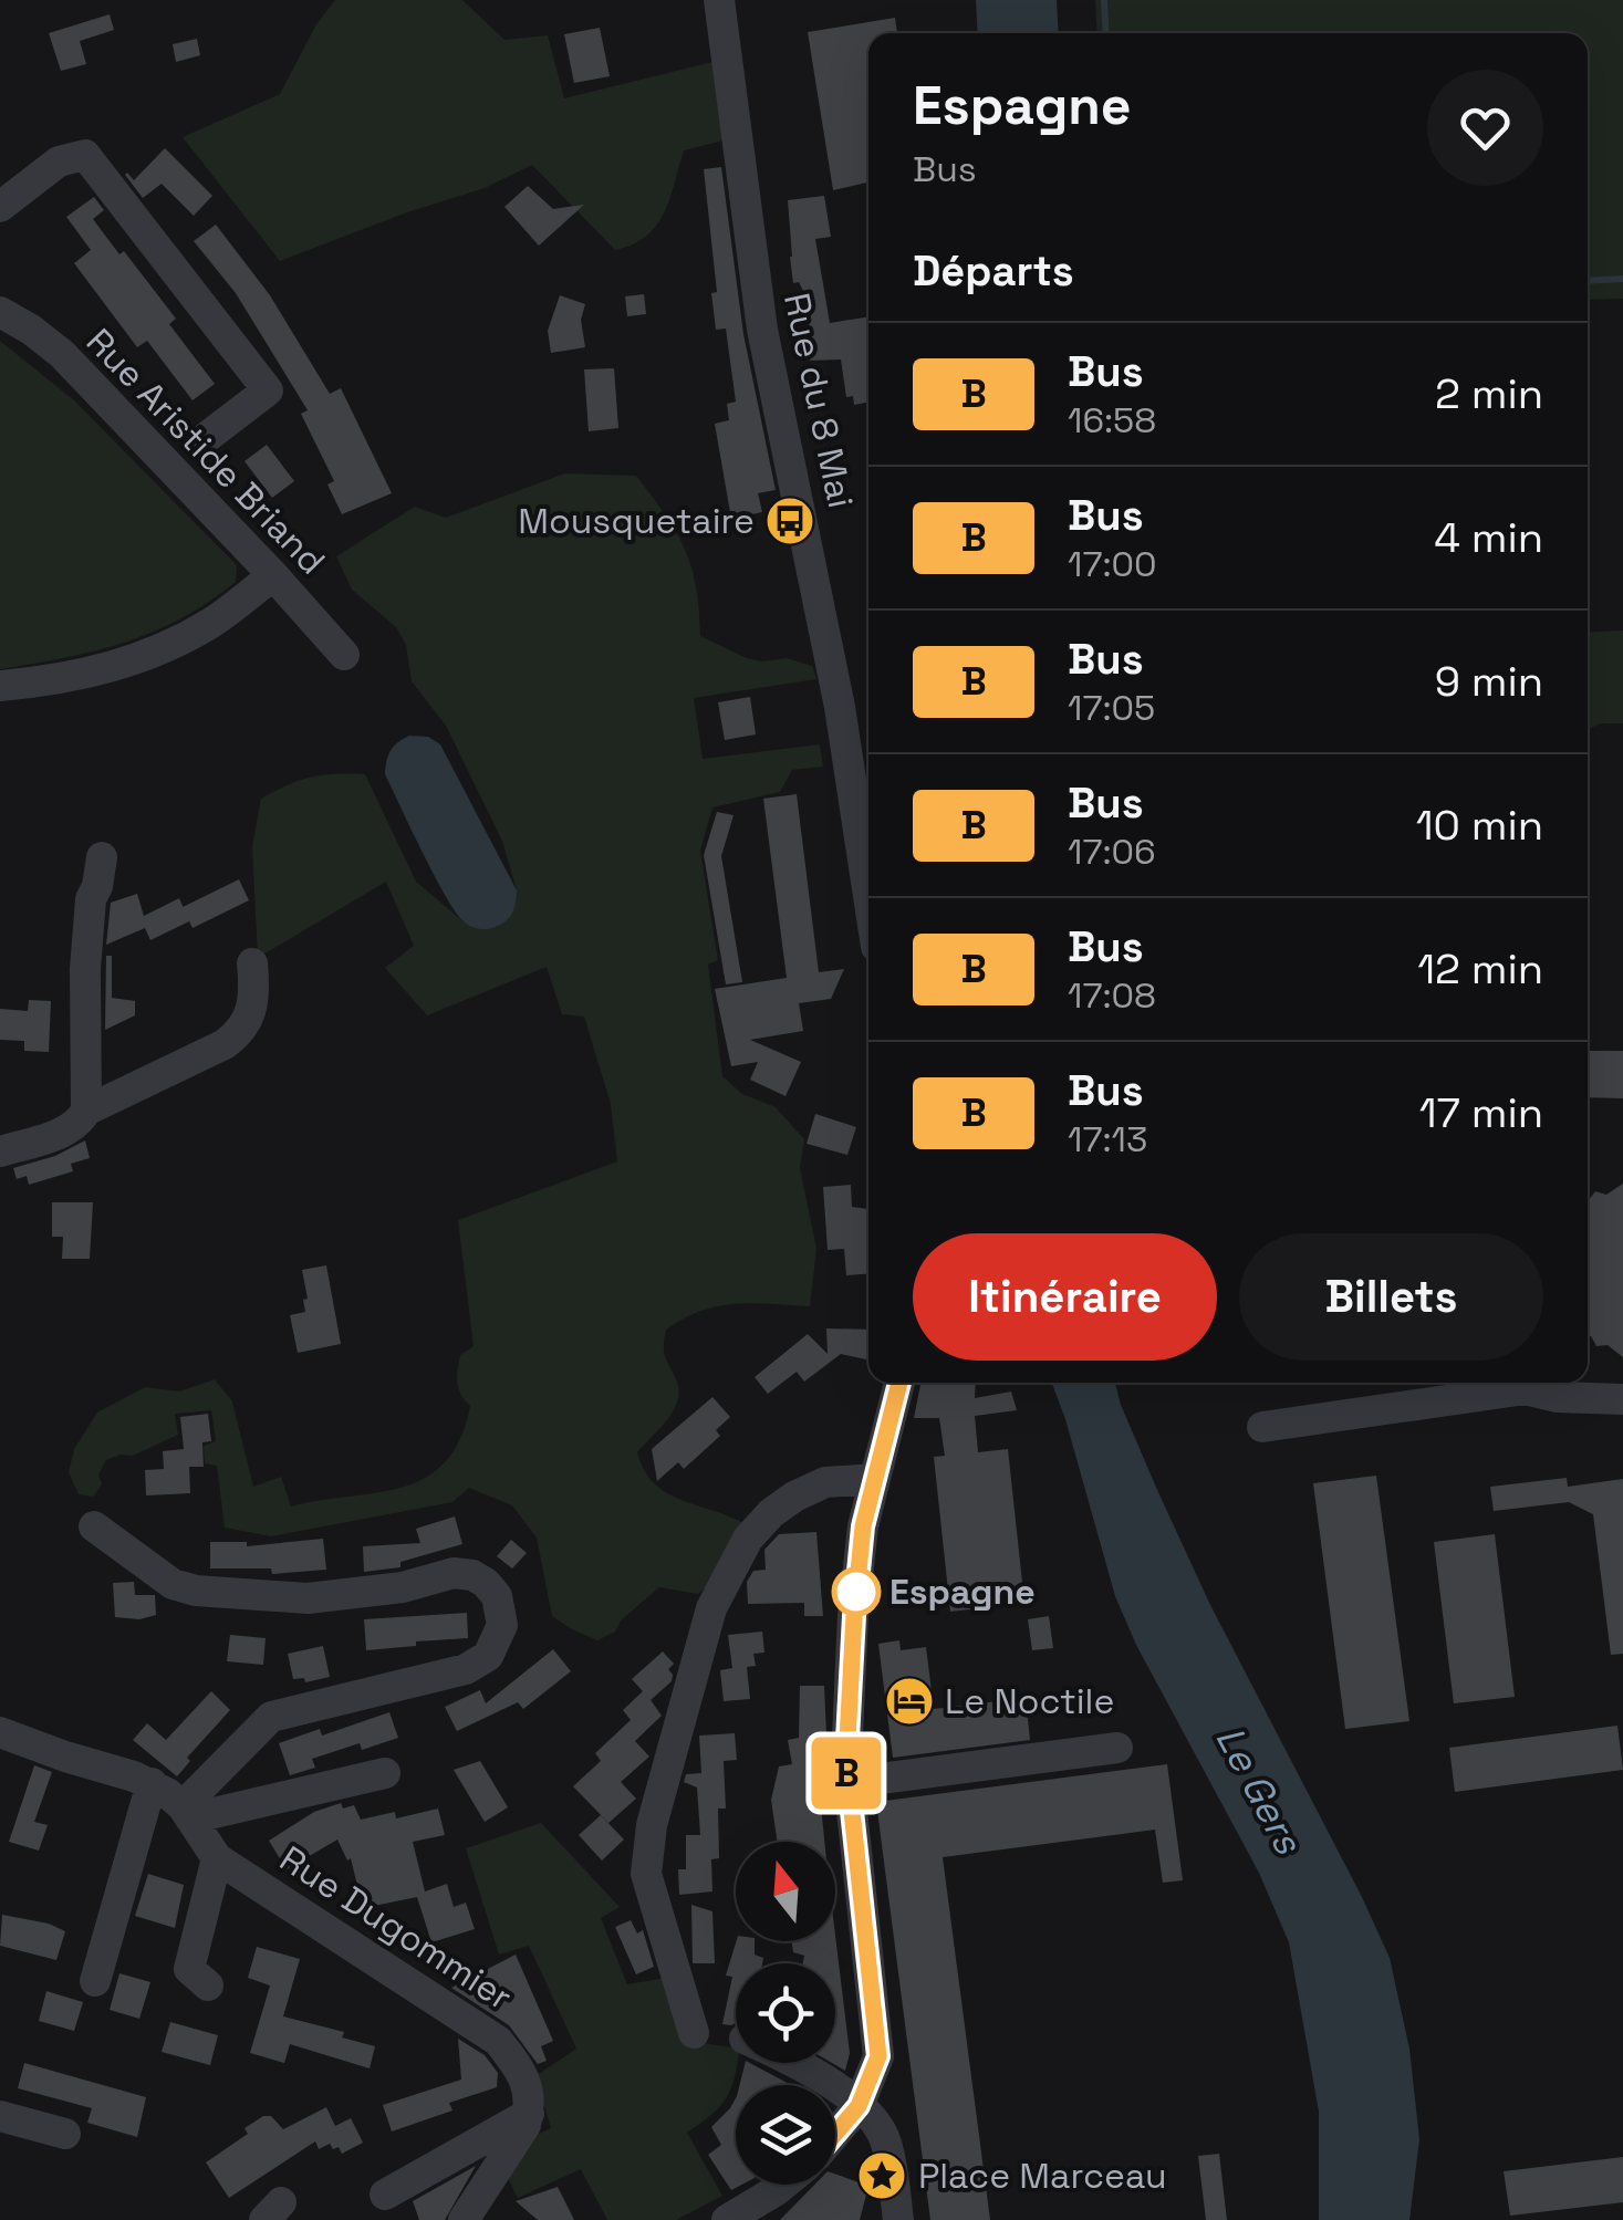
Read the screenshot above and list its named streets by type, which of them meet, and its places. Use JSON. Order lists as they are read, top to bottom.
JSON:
{
  "streets": {
    "street": ["Rue du 8 Mai", "Rue Aristide Briand", "Rue Dugommier"]
  },
  "water": ["Le Gers"],
  "places": {
    "bus stop": ["Mousquetaire"],
    "other": ["Espagne"],
    "hotel": ["Le Noctile"],
    "place": ["Place Marceau"]
  },
  "lines": ["bus line B"],
  "north": "top",
  "page": {
    "on_map": "B",
    "heading": [
      ["Espagne", "Bus"],
      "Départs"
    ],
    "list": [
      {
        "mark": "B",
        "name": "Bus",
        "note": "16:58",
        "value": "2 min"
      },
      {
        "mark": "B",
        "name": "Bus",
        "note": "17:00",
        "value": "4 min"
      },
      {
        "mark": "B",
        "name": "Bus",
        "note": "17:05",
        "value": "9 min"
      },
      {
        "mark": "B",
        "name": "Bus",
        "note": "17:06",
        "value": "10 min"
      },
      {
        "mark": "B",
        "name": "Bus",
        "note": "17:08",
        "value": "12 min"
      },
      {
        "mark": "B",
        "name": "Bus",
        "note": "17:13",
        "value": "17 min"
      }
    ],
    "buttons": ["Itinéraire", "Billets"]
  }
}
